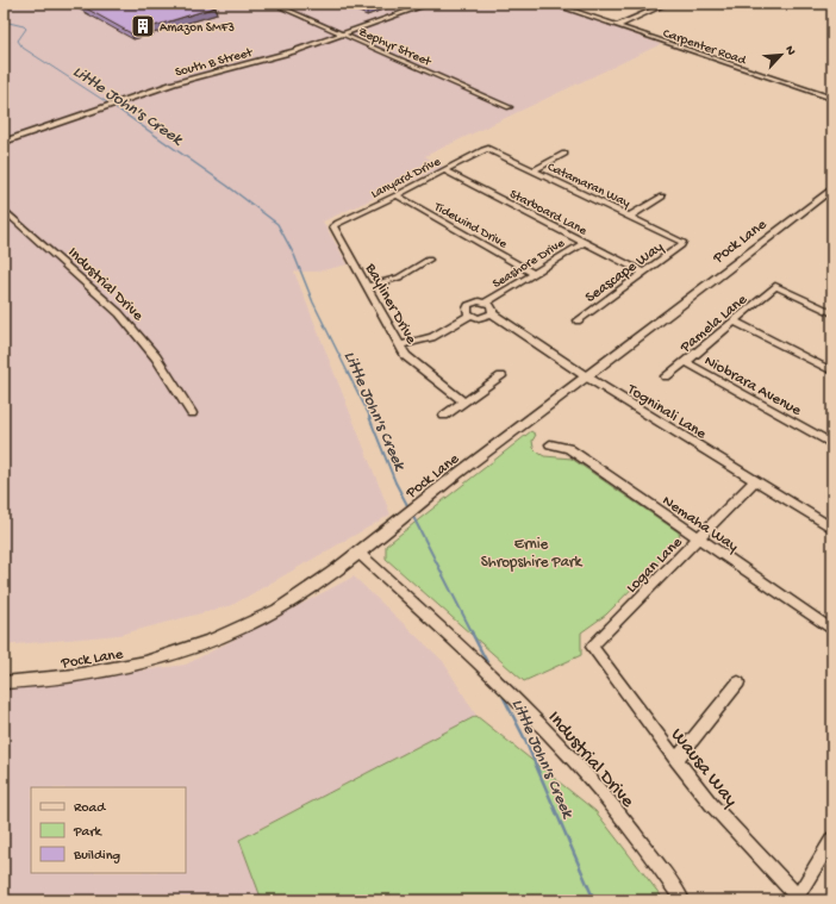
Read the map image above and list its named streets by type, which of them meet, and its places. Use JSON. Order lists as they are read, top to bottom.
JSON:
{
  "streets": {
    "street": [
      "Zephyr Street",
      "Carpenter Road",
      "South B Street",
      "Lanyard Drive",
      "Catamaran Way",
      "Starboard Lane",
      "Tidewind Drive",
      "Pock Lane",
      "Seashore Drive",
      "Seascape Way",
      "Industrial Drive",
      "Bayliner Drive",
      "Pamela Lane",
      "Niobrara Avenue",
      "Togninali Lane",
      "Nemaha Way",
      "Logan Lane",
      "Wausa Way"
    ]
  },
  "crossings": [
    ["Zephyr Street", "South B Street"],
    ["Lanyard Drive", "Catamaran Way"],
    ["Lanyard Drive", "Starboard Lane"],
    ["Lanyard Drive", "Tidewind Drive"],
    ["Lanyard Drive", "Bayliner Drive"],
    ["Catamaran Way", "Seascape Way"],
    ["Starboard Lane", "Seashore Drive"],
    ["Starboard Lane", "Seascape Way"],
    ["Tidewind Drive", "Seashore Drive"],
    ["Pock Lane", "Industrial Drive"],
    ["Pock Lane", "Togninali Lane"],
    ["Seashore Drive", "Bayliner Drive"],
    ["Seashore Drive", "Togninali Lane"],
    ["Pamela Lane", "Niobrara Avenue"],
    ["Togninali Lane", "Logan Lane"],
    ["Nemaha Way", "Logan Lane"],
    ["Logan Lane", "Wausa Way"]
  ],
  "water": ["Little John's Creek"],
  "parks": ["Ernie Shropshire Park"],
  "places": {
    "building": ["Amazon SMF3"]
  },
  "legend": ["Road", "Park", "Building"],
  "north": "top right"
}
